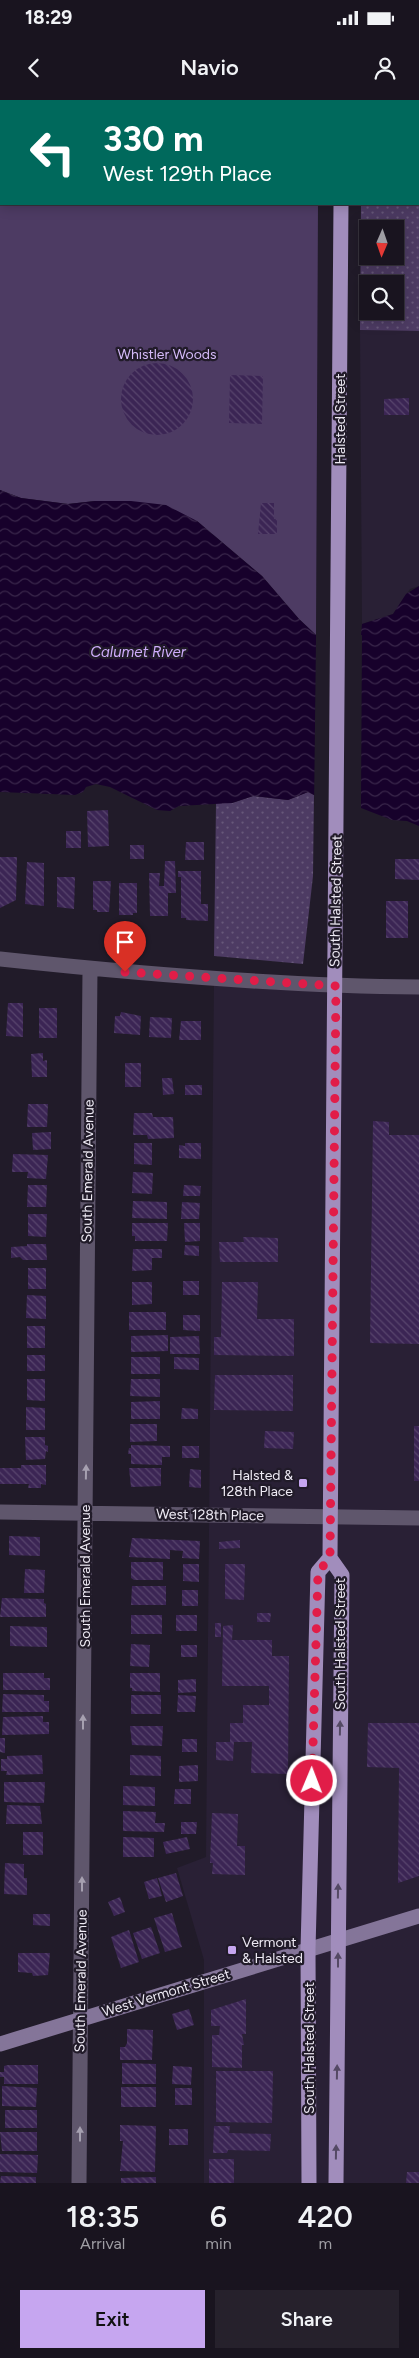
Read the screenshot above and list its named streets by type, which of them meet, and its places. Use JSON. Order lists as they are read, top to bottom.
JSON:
{
  "streets": {
    "main road": ["Halsted Street", "South Halsted Street"],
    "street": ["South Emerald Avenue", "West 128th Place", "West Vermont Street"]
  },
  "crossings": [
    ["Halsted Street", "South Halsted Street"],
    ["South Halsted Street", "West 128th Place"],
    ["South Halsted Street", "West Vermont Street"],
    ["South Emerald Avenue", "West 128th Place"],
    ["South Emerald Avenue", "West Vermont Street"]
  ],
  "one_way": ["South Emerald Avenue"],
  "water": ["Calumet River"],
  "parks": ["Whistler Woods"],
  "places": {
    "transit": ["Halsted & 128th Place", "Vermont & Halsted"]
  },
  "north": "bottom",
  "page": {
    "status": "18:29",
    "header": "Navio",
    "turn": ["330 m", "West 129th Place"],
    "eta": [
      "18:35",
      "Arrival",
      "6",
      "min",
      "420",
      "m"
    ],
    "buttons": ["Exit", "Share"]
  }
}
